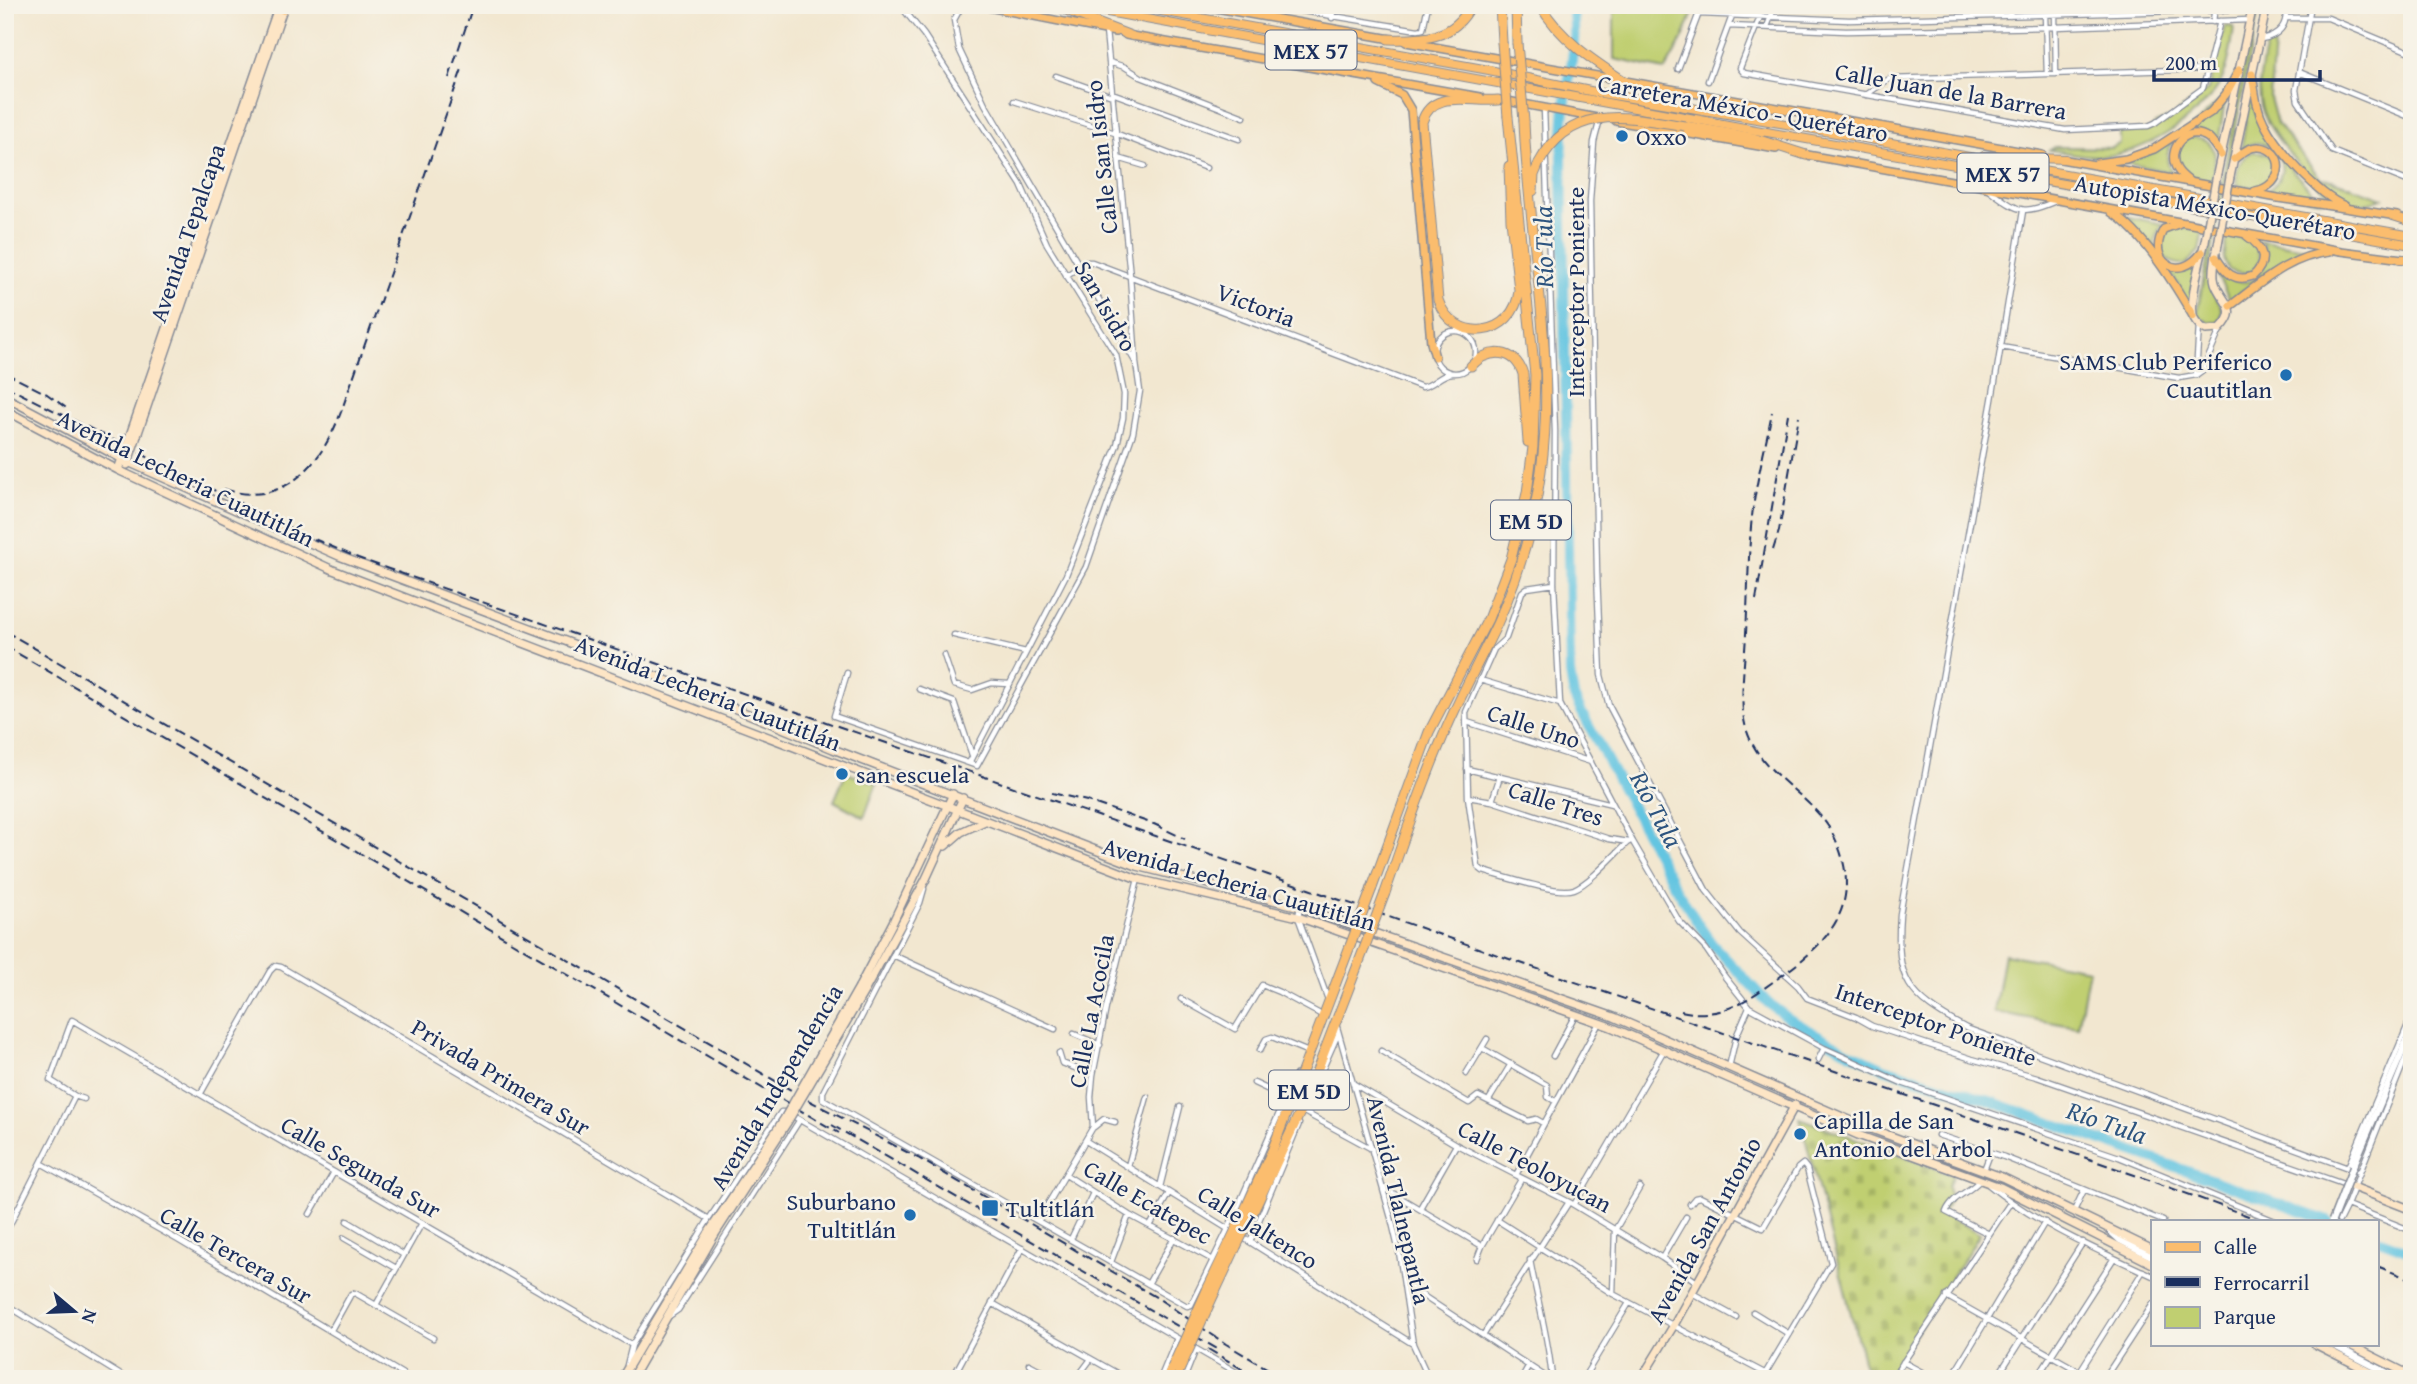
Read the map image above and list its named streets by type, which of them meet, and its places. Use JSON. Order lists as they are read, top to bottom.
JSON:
{
  "streets": {
    "highway": ["MEX 57", "Carretera México - Querétaro", "EM 5D"],
    "main road": [
      "Autopista México-Querétaro",
      "Avenida Tepalcapa",
      "Avenida Lecheria Cuautitlán",
      "Avenida Independencia",
      "Avenida San Antonio"
    ],
    "street": [
      "Calle Juan de la Barrera",
      "Calle San Isidro",
      "Interceptor Poniente",
      "Victoria",
      "San Isidro",
      "Calle Uno",
      "Calle Tres",
      "Calle La Acocila",
      "Privada Primera Sur",
      "Calle Teoloyucan",
      "Calle Segunda Sur",
      "Avenida Tlalnepantla",
      "Calle Ecatepec",
      "Calle Jaltenco",
      "Calle Tercera Sur"
    ]
  },
  "crossings": [
    ["Calle San Isidro", "Autopista México-Querétaro"],
    ["Calle San Isidro", "Victoria"],
    ["Calle San Isidro", "San Isidro"],
    ["Autopista México-Querétaro", "Interceptor Poniente"],
    ["Avenida Tepalcapa", "Avenida Lecheria Cuautitlán"],
    ["Victoria", "San Isidro"],
    ["Avenida Lecheria Cuautitlán", "Calle La Acocila"],
    ["Avenida Lecheria Cuautitlán", "Avenida Independencia"],
    ["Avenida Lecheria Cuautitlán", "Avenida San Antonio"],
    ["Calle La Acocila", "Calle Ecatepec"],
    ["Calle La Acocila", "Calle Jaltenco"],
    ["Privada Primera Sur", "Calle Segunda Sur"],
    ["Calle Teoloyucan", "Avenida Tlalnepantla"],
    ["Calle Teoloyucan", "Avenida San Antonio"],
    ["Avenida Tlalnepantla", "Calle Jaltenco"]
  ],
  "water": ["Río Tula"],
  "places": {
    "other": [
      "Oxxo",
      "SAMS Club Periferico Cuautitlan",
      "san escuela",
      "Capilla de San Antonio del Arbol",
      "Suburbano Tultitlán"
    ],
    "transit": ["Tultitlán"]
  },
  "legend": ["Calle", "Ferrocarril", "Parque"],
  "scale_bar": "200 m",
  "north": "right"
}
